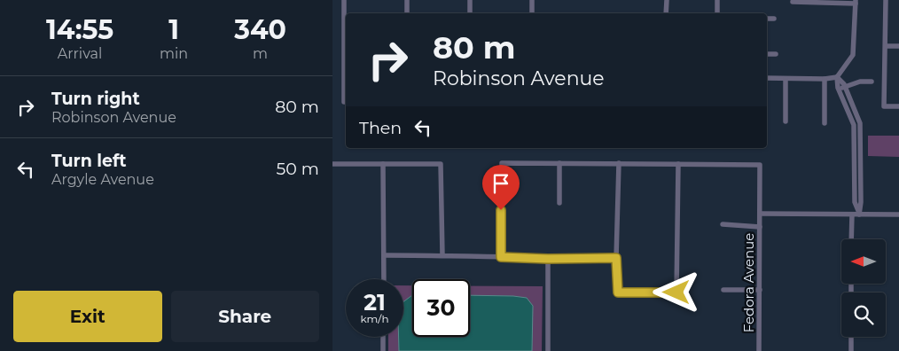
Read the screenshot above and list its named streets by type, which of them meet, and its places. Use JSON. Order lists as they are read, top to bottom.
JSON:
{
  "streets": {
    "street": ["Fedora Avenue"]
  },
  "north": "left",
  "page": {
    "eta": [
      "14:55",
      "Arrival",
      "1",
      "min",
      "340",
      "m"
    ],
    "turn": ["80 m", "Robinson Avenue"],
    "list": [
      {
        "name": "Turn right",
        "note": "Robinson Avenue",
        "value": "80 m"
      },
      {
        "name": "Turn left",
        "note": "Argyle Avenue",
        "value": "50 m"
      }
    ],
    "then": "Then",
    "speed": "21 km/h",
    "limit": "30",
    "buttons": ["Exit", "Share"]
  }
}
